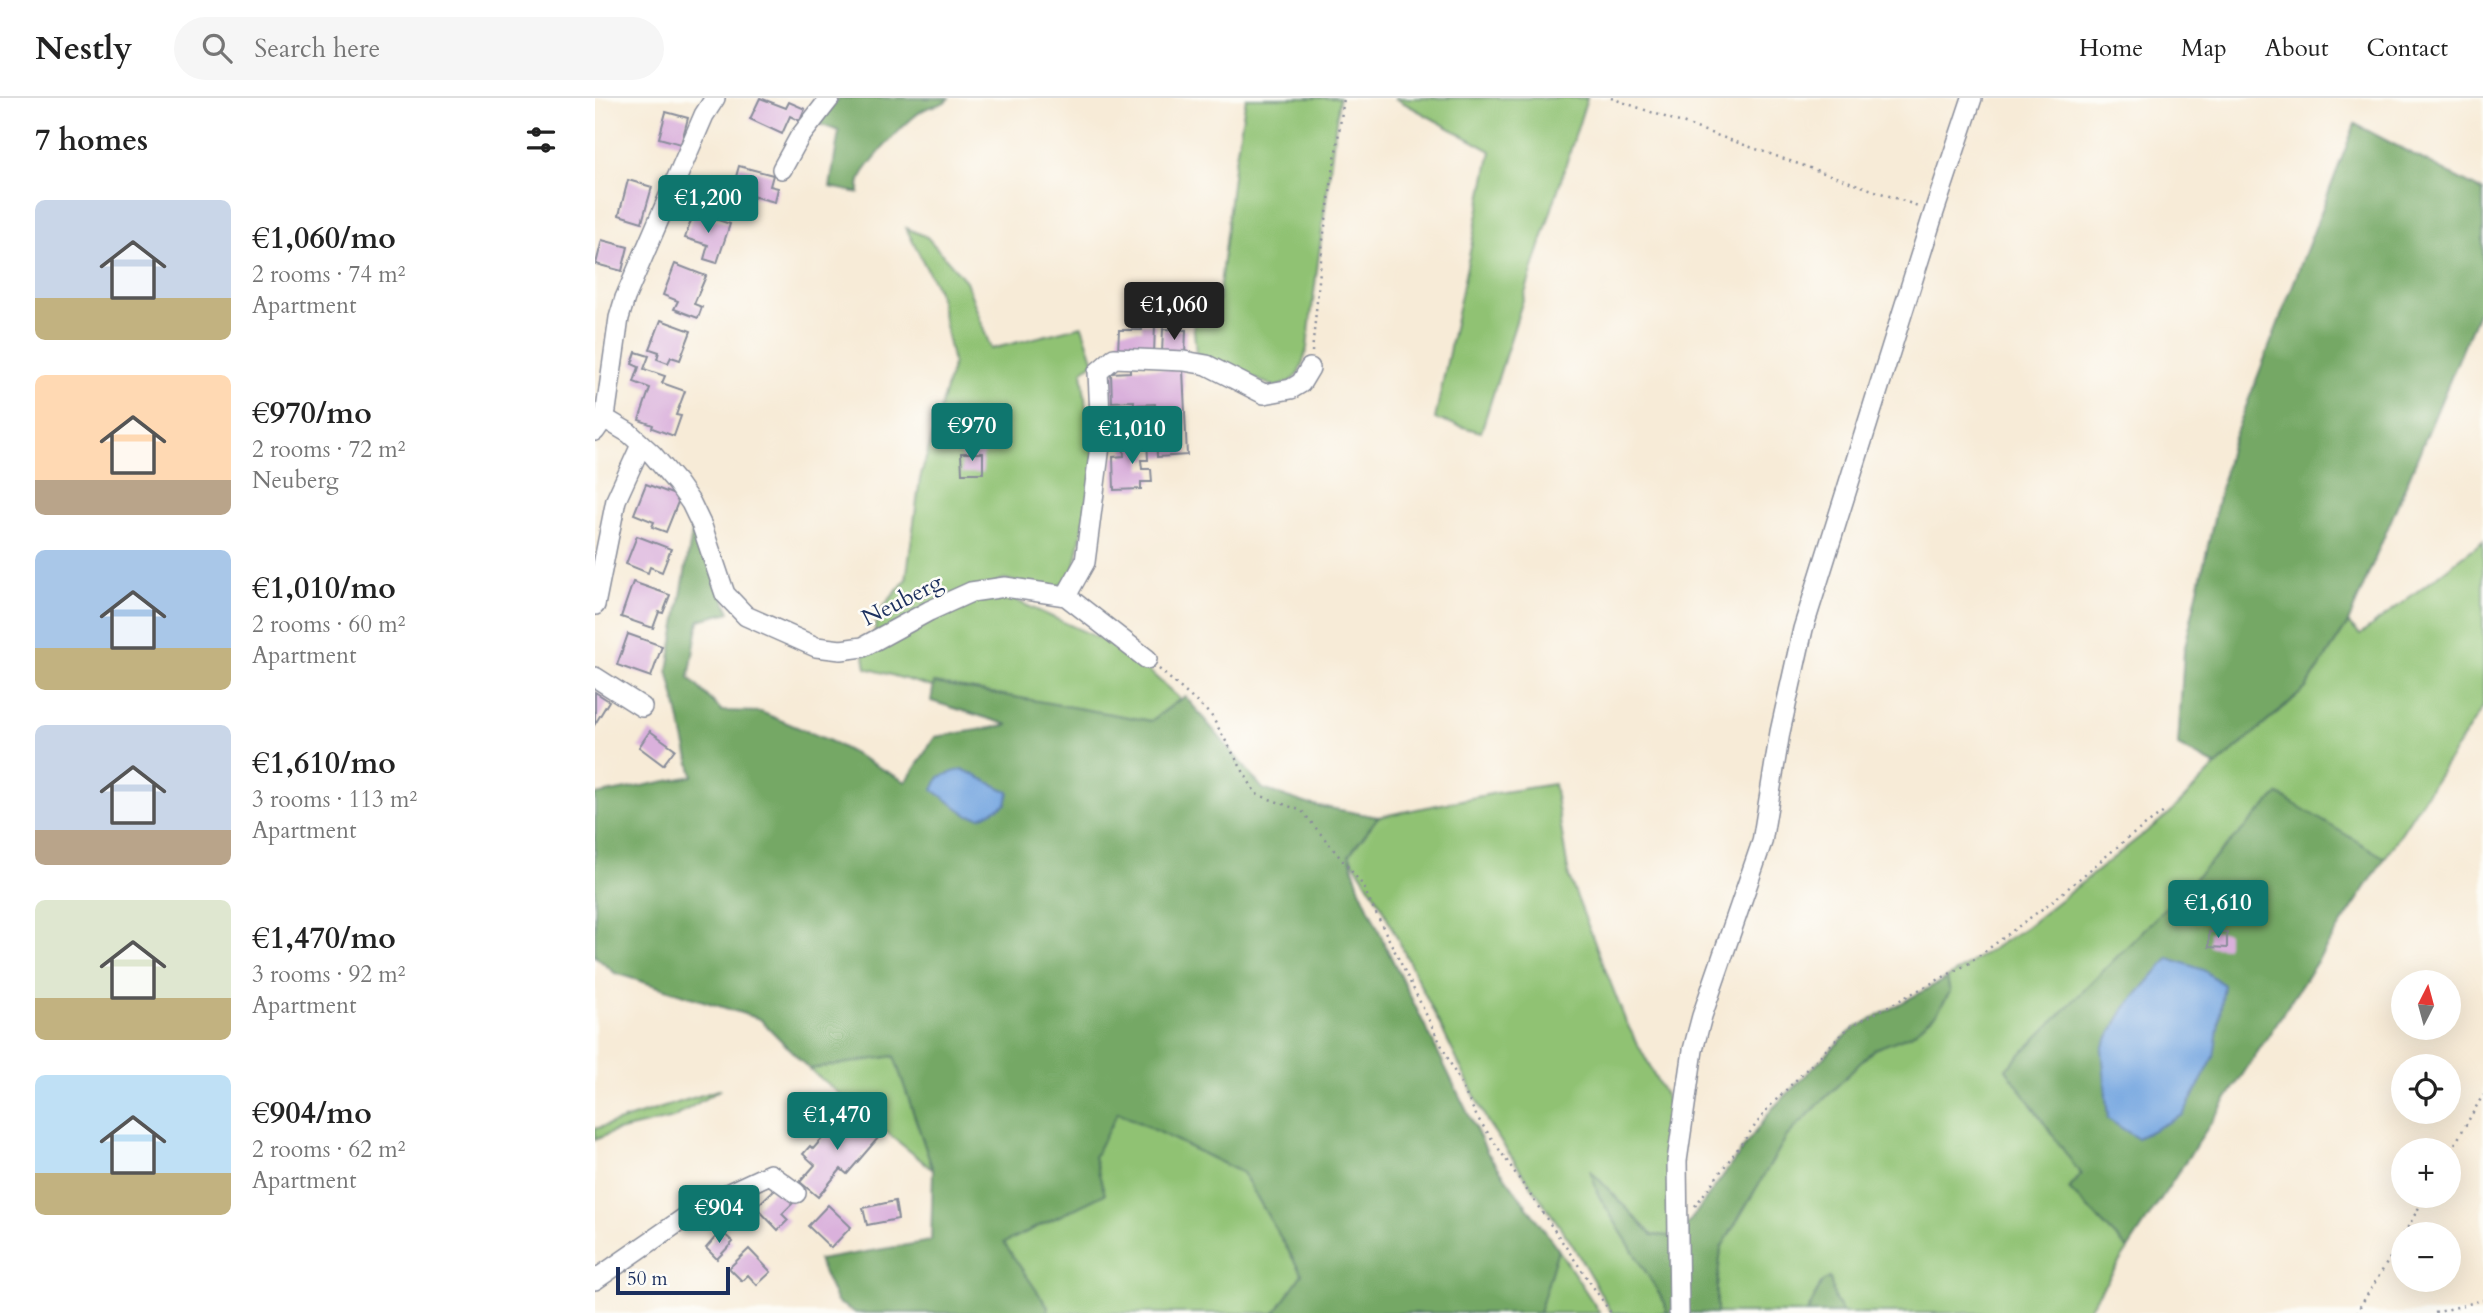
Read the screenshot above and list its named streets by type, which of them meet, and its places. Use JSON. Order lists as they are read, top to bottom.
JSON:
{
  "streets": {
    "street": ["Neuberg"]
  },
  "scale_bar": "50 m",
  "north": "top",
  "page": {
    "header": "Nestly",
    "search": "Search here",
    "nav": [
      "Home",
      "Map",
      "About",
      "Contact"
    ],
    "heading": "7 homes",
    "price": [
      "€1,200",
      "€1,060",
      "€970",
      "€1,010",
      "€1,610",
      "€1,470",
      "€904"
    ],
    "list": [
      {
        "name": "€1,060/mo",
        "note": "2 rooms · 74 m² · Apartment"
      },
      {
        "name": "€970/mo",
        "note": "2 rooms · 72 m² · Neuberg"
      },
      {
        "name": "€1,010/mo",
        "note": "2 rooms · 60 m² · Apartment"
      },
      {
        "name": "€1,610/mo",
        "note": "3 rooms · 113 m² · Apartment"
      },
      {
        "name": "€1,470/mo",
        "note": "3 rooms · 92 m² · Apartment"
      },
      {
        "name": "€904/mo",
        "note": "2 rooms · 62 m² · Apartment"
      }
    ],
    "map_buttons": ["+", "−"],
    "scale": "50 m"
  }
}
